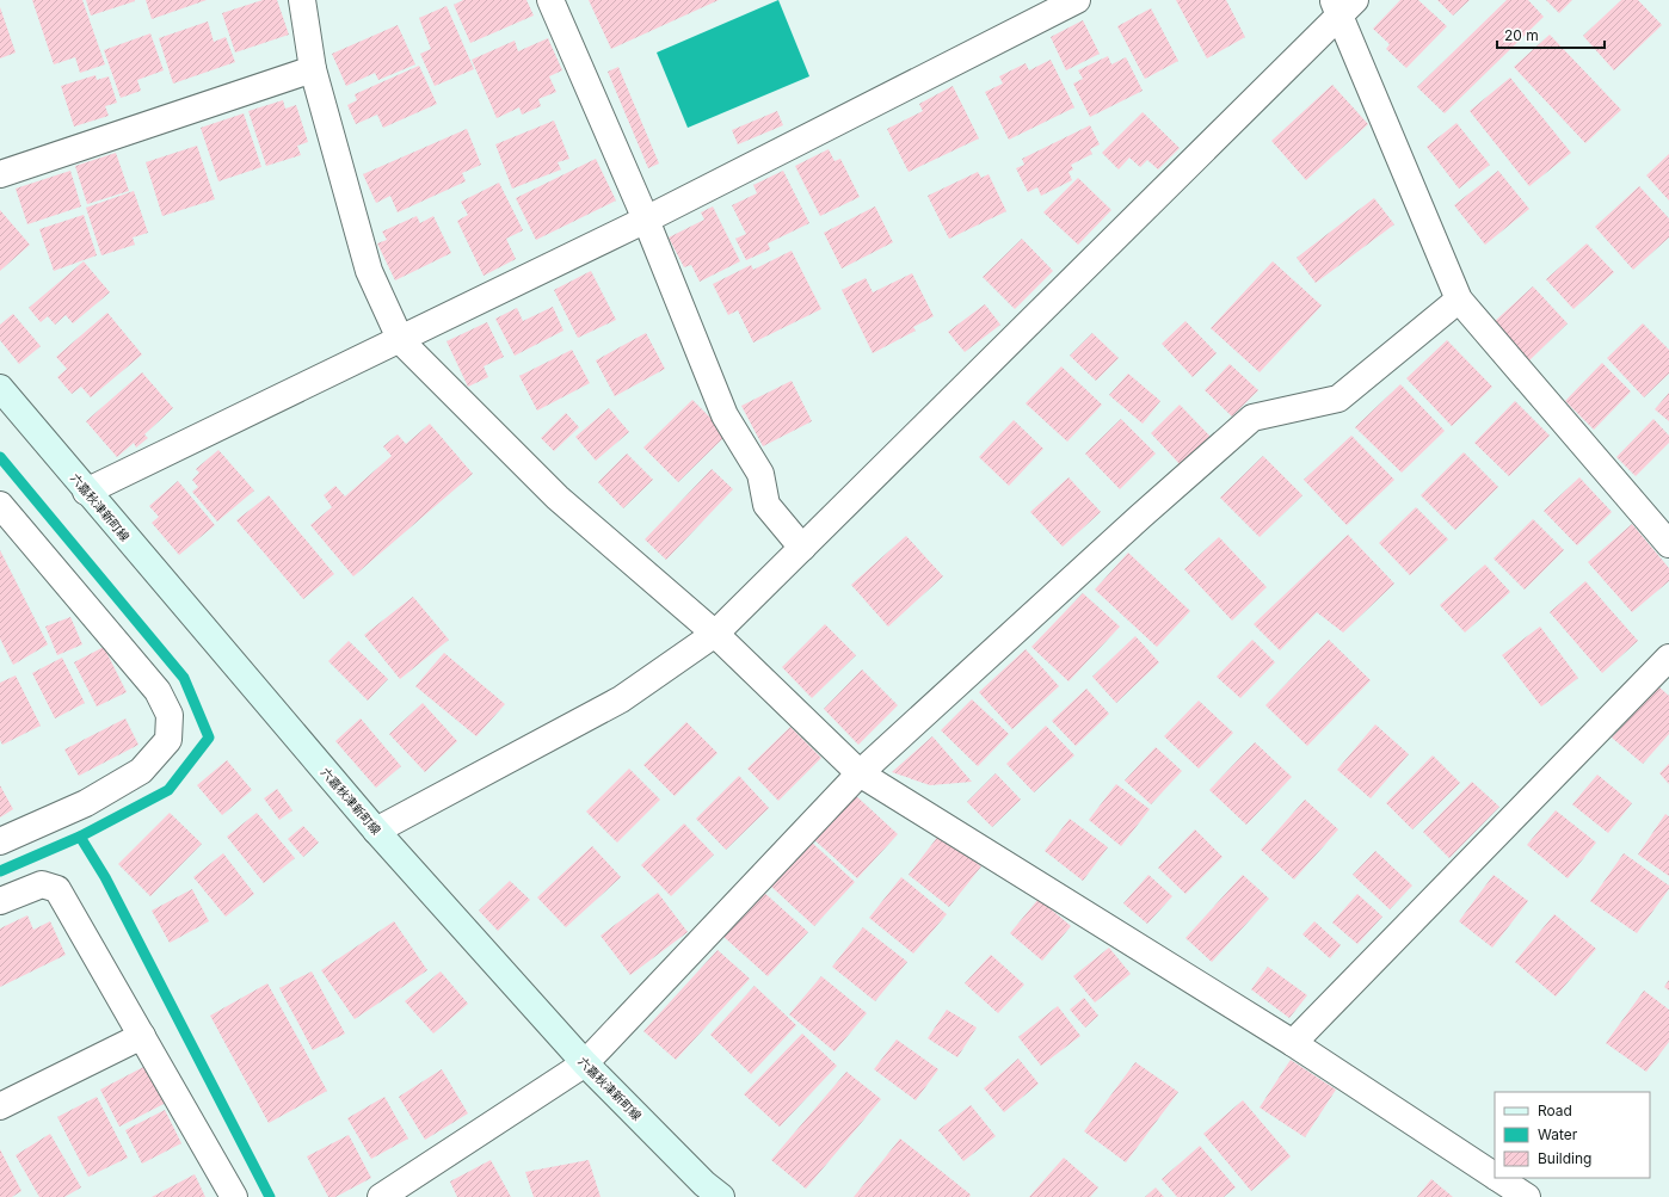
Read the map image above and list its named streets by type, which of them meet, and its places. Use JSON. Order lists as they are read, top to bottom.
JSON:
{
  "streets": {
    "main road": ["六嘉秋津新町線"]
  },
  "legend": ["Road", "Water", "Building"],
  "scale_bar": "20 m"
}
